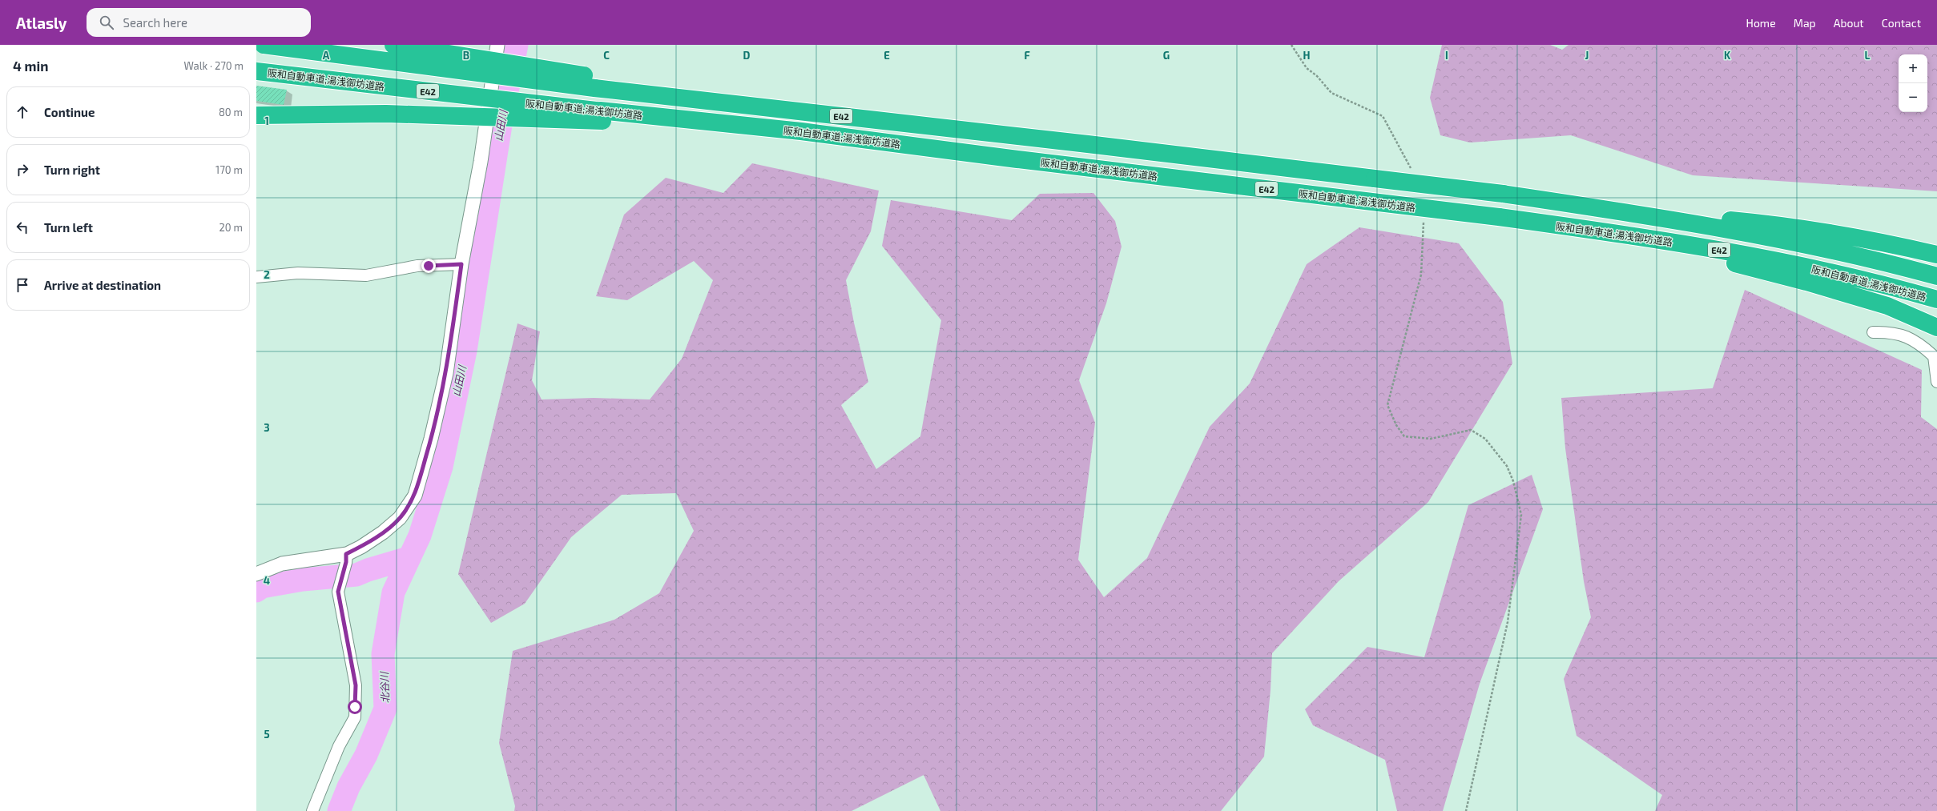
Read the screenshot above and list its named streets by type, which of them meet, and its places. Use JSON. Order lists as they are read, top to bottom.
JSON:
{
  "streets": {
    "highway": ["阪和自動車道;湯浅御坊道路", "E42"]
  },
  "water": ["山田川", "北谷川"],
  "page": {
    "header": "Atlasly",
    "search": "Search here",
    "nav": [
      "Home",
      "Map",
      "About",
      "Contact"
    ],
    "heading": ["4 min", "Walk · 270 m"],
    "map_buttons": ["+", "−"],
    "list": [
      ["Continue", "80 m"],
      ["Turn right", "170 m"],
      ["Turn left", "20 m"],
      "Arrive at destination"
    ]
  },
  "grid": {
    "columns": [
      "A",
      "B",
      "C",
      "D",
      "E",
      "F",
      "G",
      "H",
      "I",
      "J",
      "K",
      "L"
    ],
    "rows": [
      "1",
      "2",
      "3",
      "4",
      "5"
    ]
  }
}
